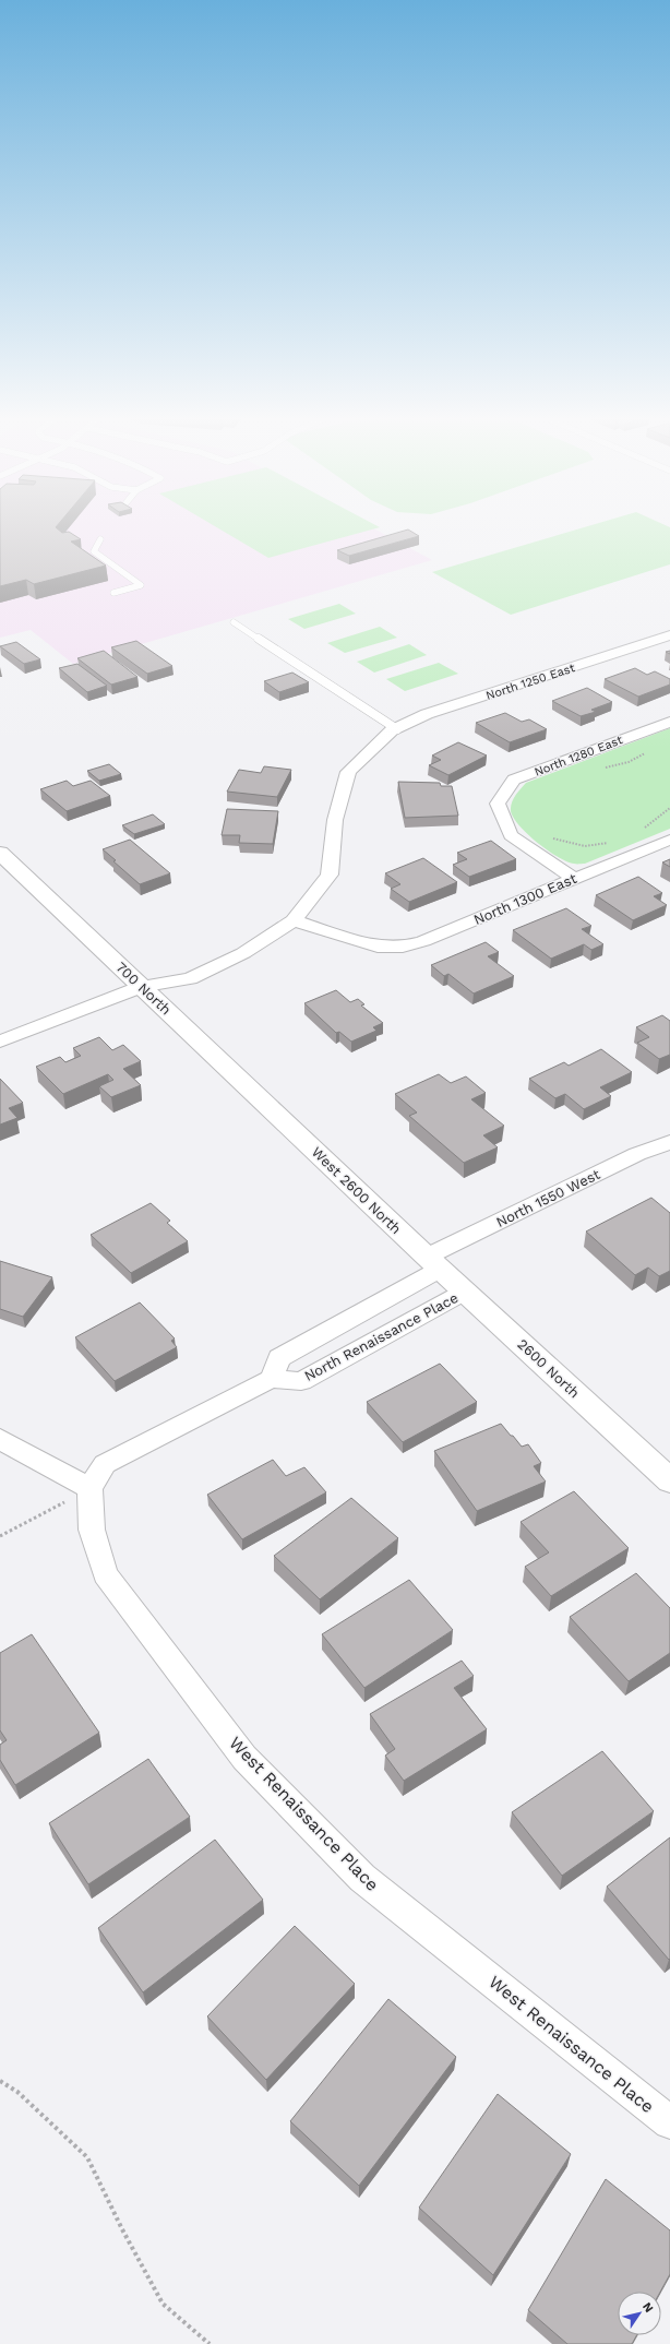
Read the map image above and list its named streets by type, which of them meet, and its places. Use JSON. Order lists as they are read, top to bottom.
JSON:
{
  "streets": {
    "street": [
      "North 1250 East",
      "North 1280 East",
      "North 1300 East",
      "700 North",
      "West 2600 North",
      "North 1550 West",
      "North Renaissance Place",
      "2600 North",
      "West Renaissance Place"
    ]
  },
  "crossings": [
    ["North 1280 East", "North 1300 East"],
    ["700 North", "West 2600 North"],
    ["West 2600 North", "North 1550 West"],
    ["West 2600 North", "North Renaissance Place"],
    ["West 2600 North", "2600 North"],
    ["North 1550 West", "North Renaissance Place"],
    ["North 1550 West", "2600 North"],
    ["North Renaissance Place", "2600 North"]
  ],
  "north": "top right"
}
